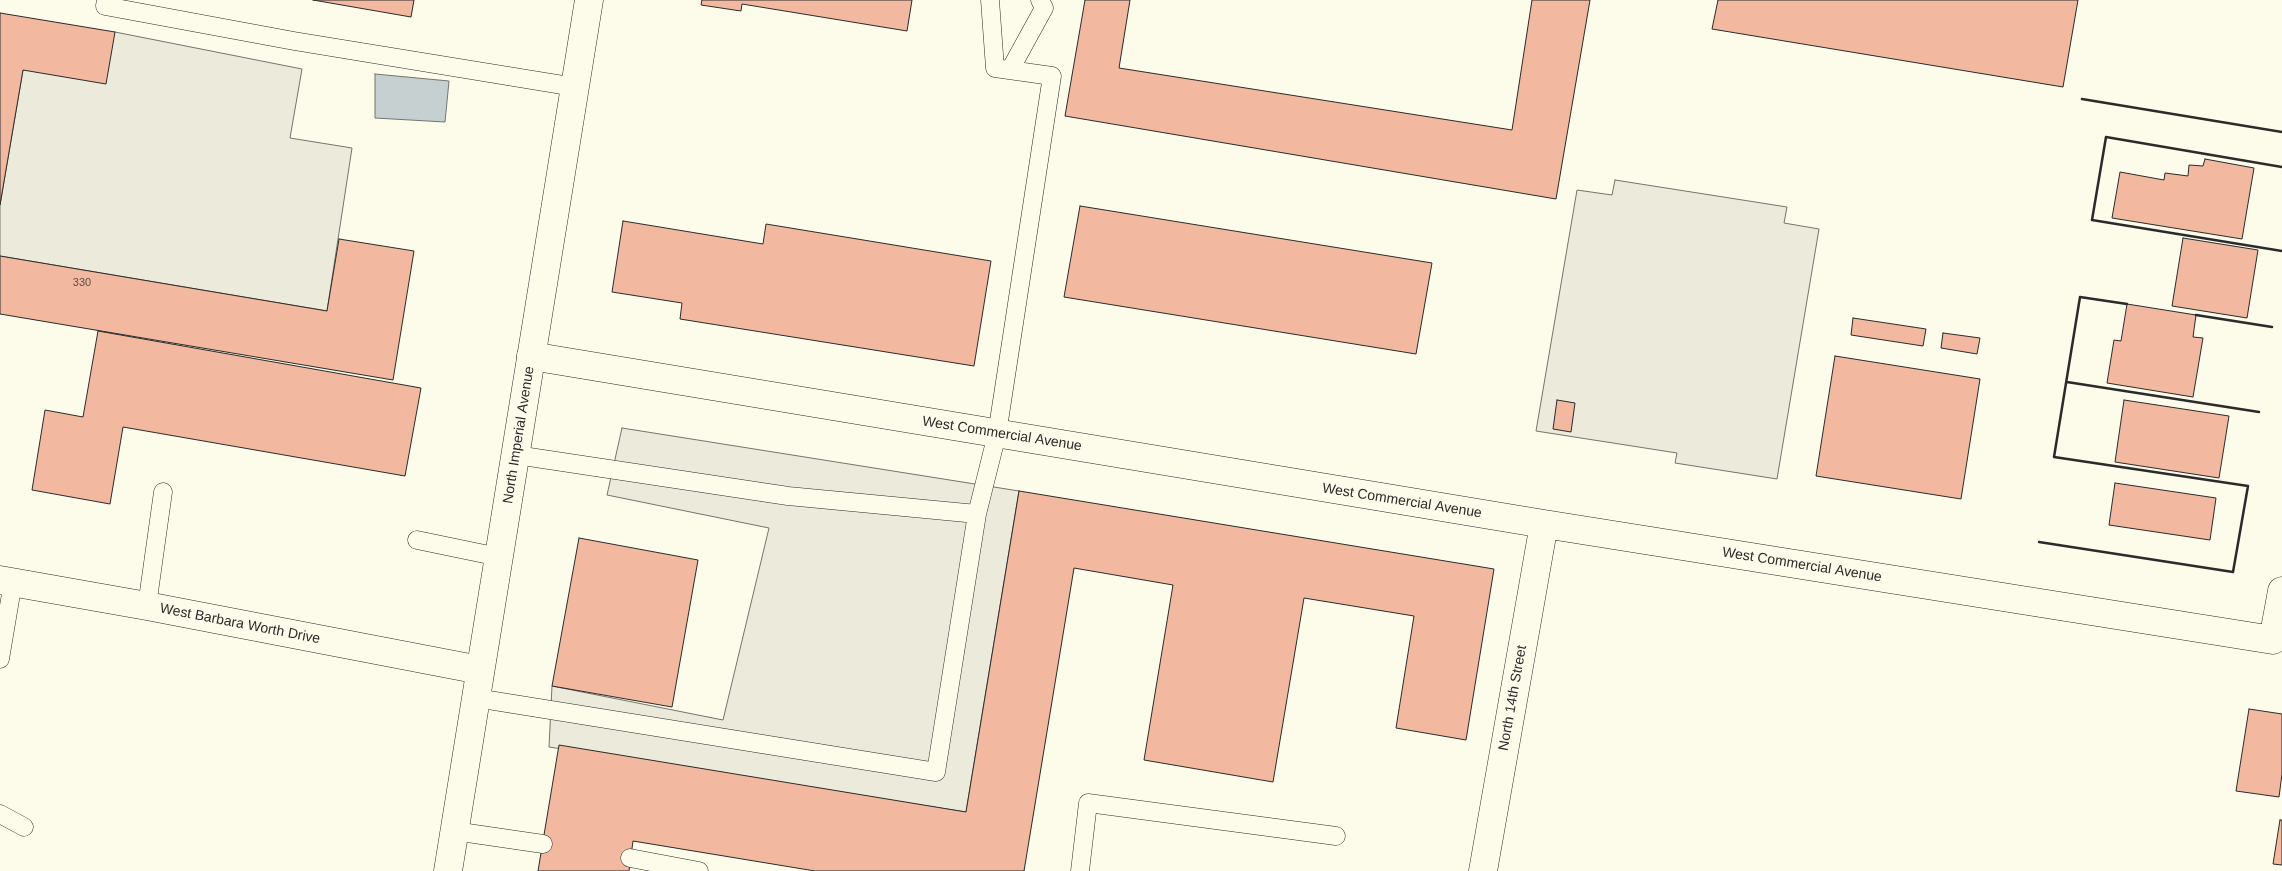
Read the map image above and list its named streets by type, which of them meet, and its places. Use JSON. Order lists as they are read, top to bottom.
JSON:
{
  "streets": {
    "main road": [
      "West Commercial Avenue",
      "North Imperial Avenue",
      "West Barbara Worth Drive",
      "North 14th Street"
    ]
  },
  "crossings": [
    ["West Commercial Avenue", "North Imperial Avenue"],
    ["West Commercial Avenue", "North 14th Street"],
    ["North Imperial Avenue", "West Barbara Worth Drive"]
  ],
  "house_numbers": ["330"]
}
